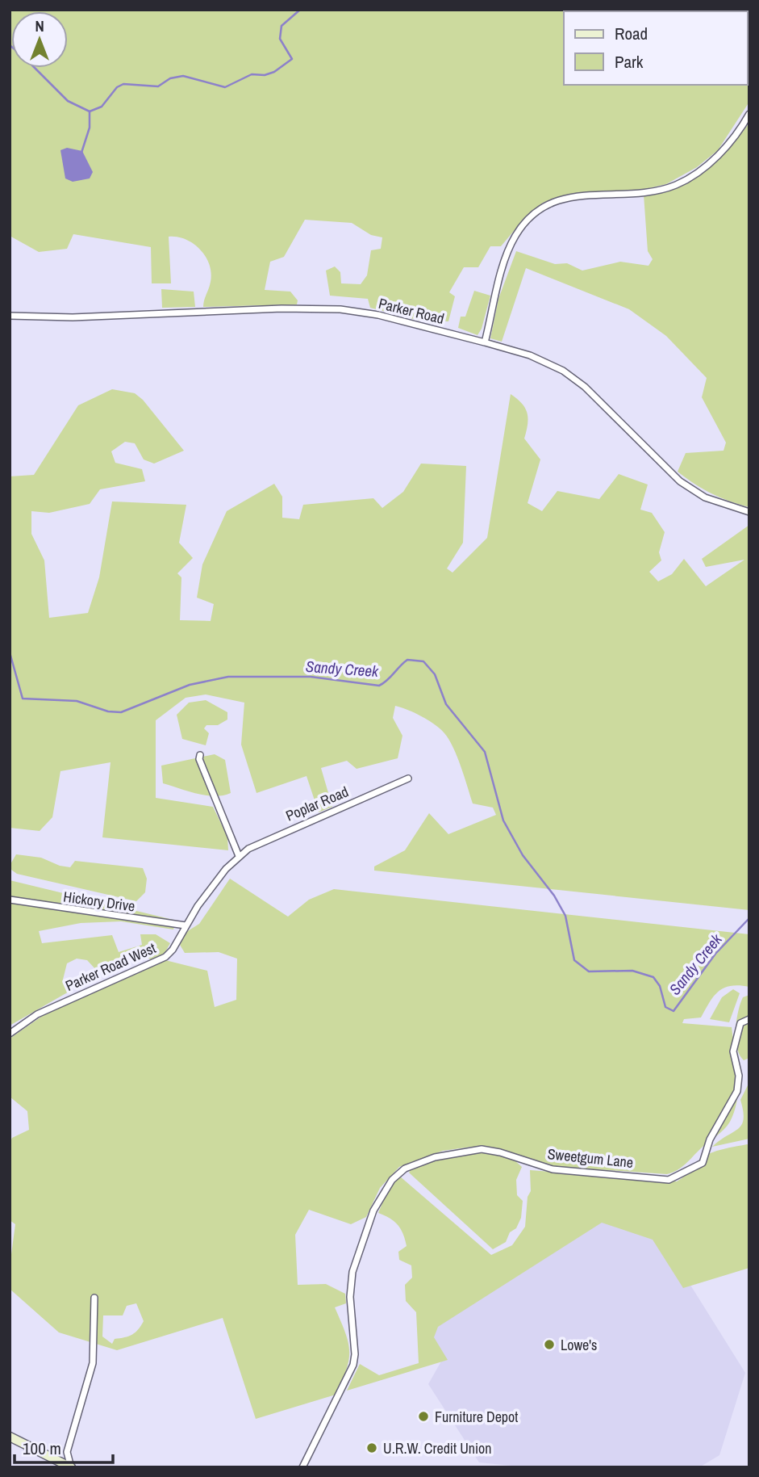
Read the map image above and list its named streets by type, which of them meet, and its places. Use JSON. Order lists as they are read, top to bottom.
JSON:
{
  "streets": {
    "street": [
      "Parker Road",
      "Poplar Road",
      "Hickory Drive",
      "Parker Road West",
      "Sweetgum Lane"
    ]
  },
  "crossings": [
    ["Poplar Road", "Parker Road West"],
    ["Hickory Drive", "Parker Road West"]
  ],
  "water": ["Sandy Creek"],
  "places": ["Lowe's", "Furniture Depot", "U.R.W. Credit Union"],
  "legend": ["Road", "Park"],
  "scale_bar": "100 m",
  "north": "top"
}
